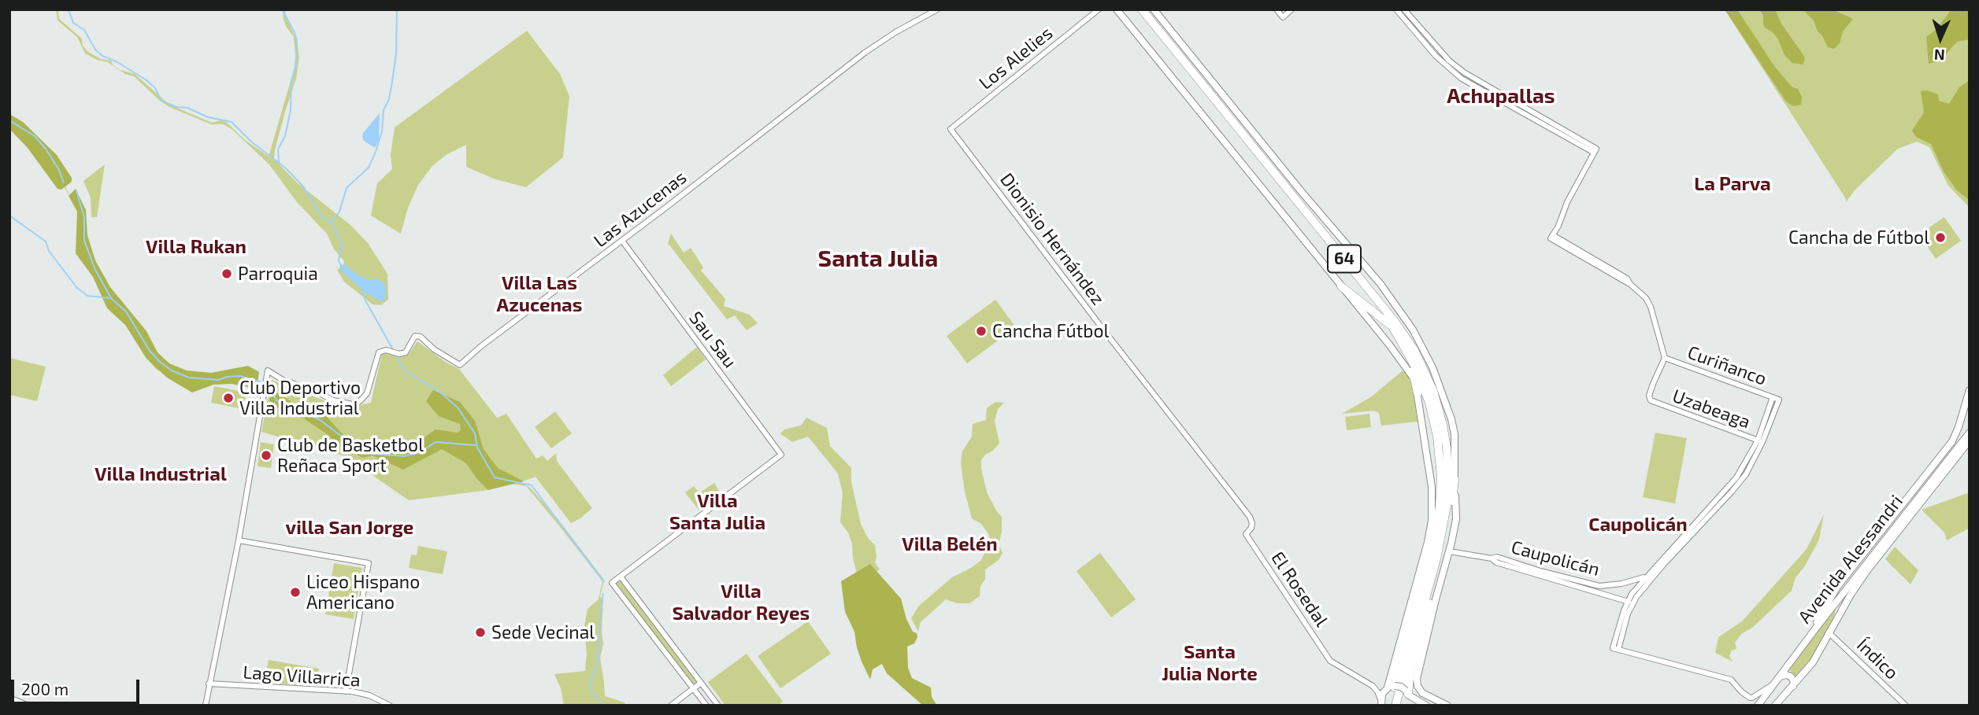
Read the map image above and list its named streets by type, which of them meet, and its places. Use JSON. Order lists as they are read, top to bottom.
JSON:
{
  "streets": {
    "highway": ["64"],
    "main road": ["Avenida Alessandri"],
    "street": [
      "Los Alelies",
      "Las Azucenas",
      "Dionisio Hernández",
      "Sau Sau",
      "Curiñanco",
      "Uzabeaga",
      "Caupolicán",
      "El Rosedal",
      "Índico",
      "Lago Villarrica"
    ]
  },
  "crossings": [
    ["Los Alelies", "Dionisio Hernández"],
    ["Las Azucenas", "Sau Sau"],
    ["Dionisio Hernández", "El Rosedal"],
    ["Curiñanco", "Uzabeaga"],
    ["Avenida Alessandri", "Índico"]
  ],
  "districts": [
    "Achupallas",
    "La Parva",
    "Villa Rukan",
    "Santa Julia",
    "Villa Las Azucenas",
    "Villa Industrial",
    "Villa Santa Julia",
    "Caupolicán",
    "villa San Jorge",
    "Villa Belén",
    "Villa Salvador Reyes",
    "Santa Julia Norte"
  ],
  "places": [
    "Cancha de Fútbol",
    "Parroquia",
    "Cancha Fútbol",
    "Club Deportivo Villa Industrial",
    "Club de Basketbol Reñaca Sport",
    "Liceo Hispano Americano",
    "Sede Vecinal"
  ],
  "scale_bar": "200 m",
  "north": "bottom"
}
